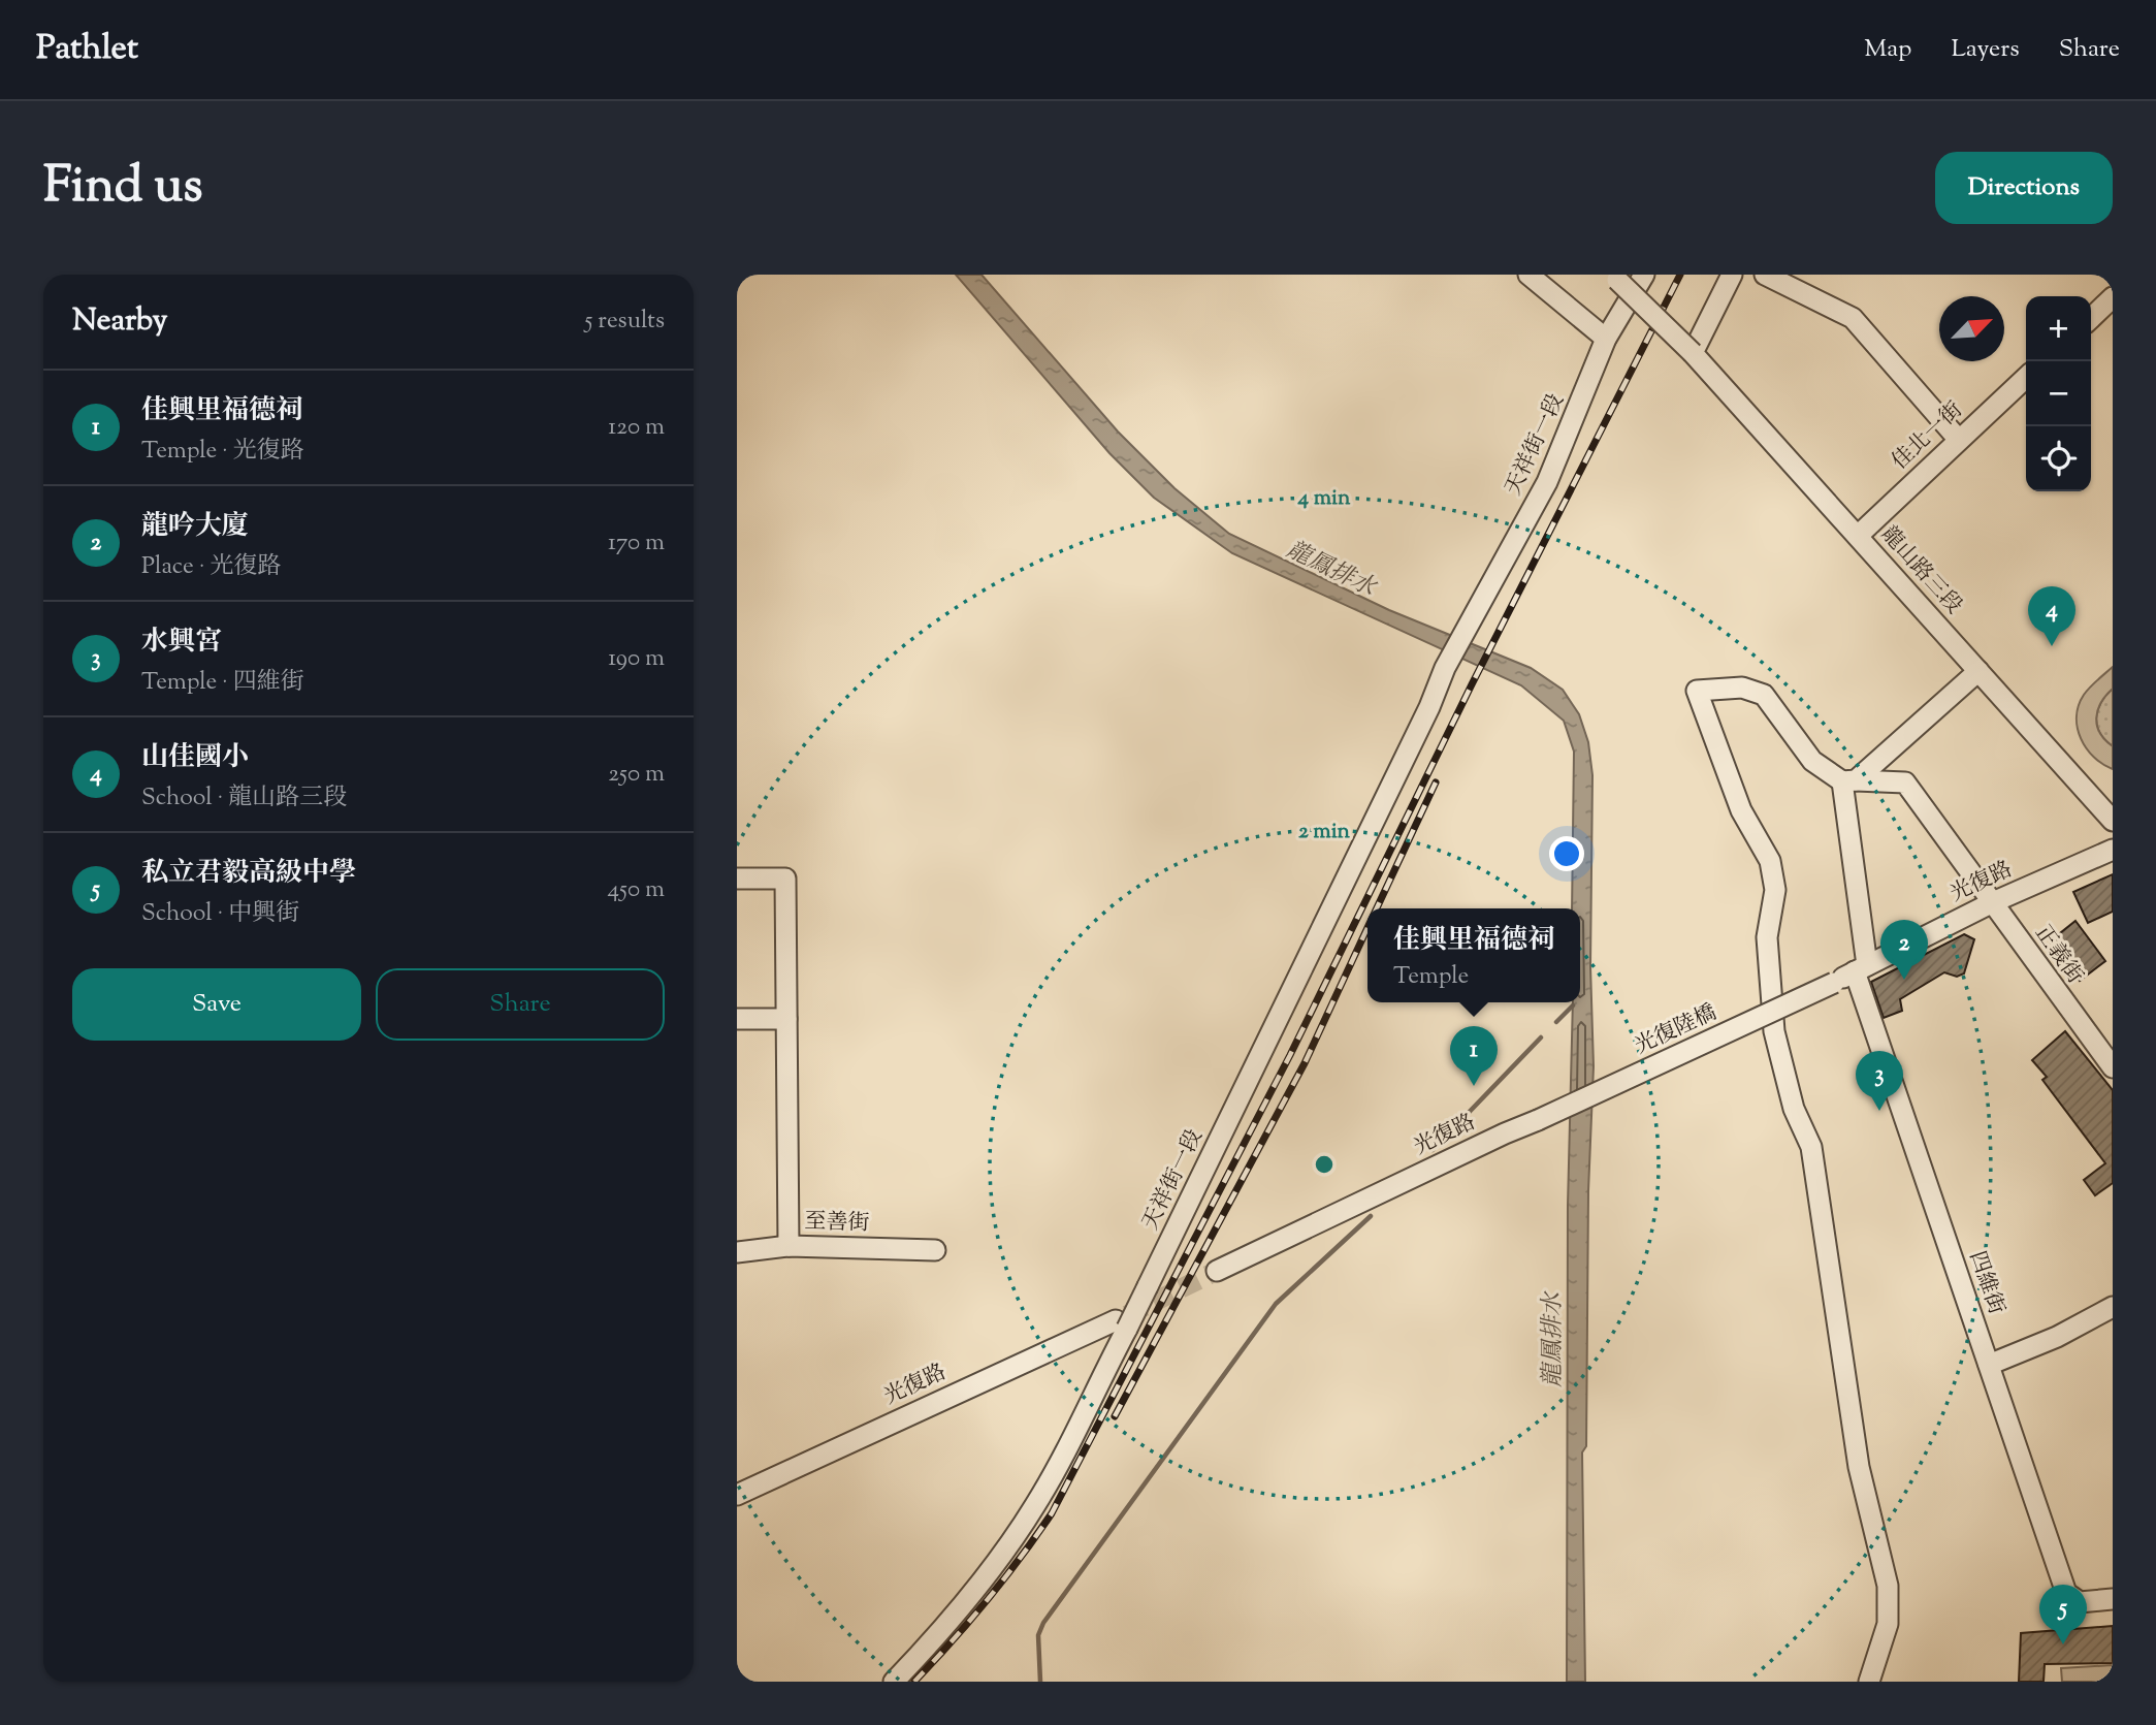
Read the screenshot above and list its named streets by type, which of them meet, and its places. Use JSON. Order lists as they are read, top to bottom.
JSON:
{
  "streets": {
    "street": [
      "佳北一街",
      "天祥街一段",
      "龍山路三段",
      "光復路",
      "正義街",
      "光復陸橋",
      "至善街",
      "四維街"
    ]
  },
  "crossings": [
    ["佳北一街", "龍山路三段"],
    ["天祥街一段", "光復路"],
    ["光復路", "正義街"],
    ["光復路", "光復陸橋"],
    ["光復路", "四維街"],
    ["正義街", "四維街"]
  ],
  "water": ["龍鳳排水"],
  "north": "top right",
  "page": {
    "header": "Pathlet",
    "nav": ["Map", "Layers", "Share"],
    "title": "Find us",
    "buttons": [
      "Directions",
      ["Save", "Share"]
    ],
    "heading": ["Nearby", "5 results"],
    "map_buttons": ["+", "−"],
    "list": [
      {
        "mark": "1",
        "name": "佳興里福德祠",
        "note": "Temple · 光復路",
        "value": "120 m"
      },
      {
        "mark": "2",
        "name": "龍吟大廈",
        "note": "Place · 光復路",
        "value": "170 m"
      },
      {
        "mark": "3",
        "name": "水興宮",
        "note": "Temple · 四維街",
        "value": "190 m"
      },
      {
        "mark": "4",
        "name": "山佳國小",
        "note": "School · 龍山路三段",
        "value": "250 m"
      },
      {
        "mark": "5",
        "name": "私立君毅高級中學",
        "note": "School · 中興街",
        "value": "450 m"
      }
    ],
    "pins": [
      "4",
      "2",
      "1",
      "3",
      "5"
    ],
    "popup": ["佳興里福德祠", "Temple"]
  },
  "rings": ["4 min", "2 min"]
}
